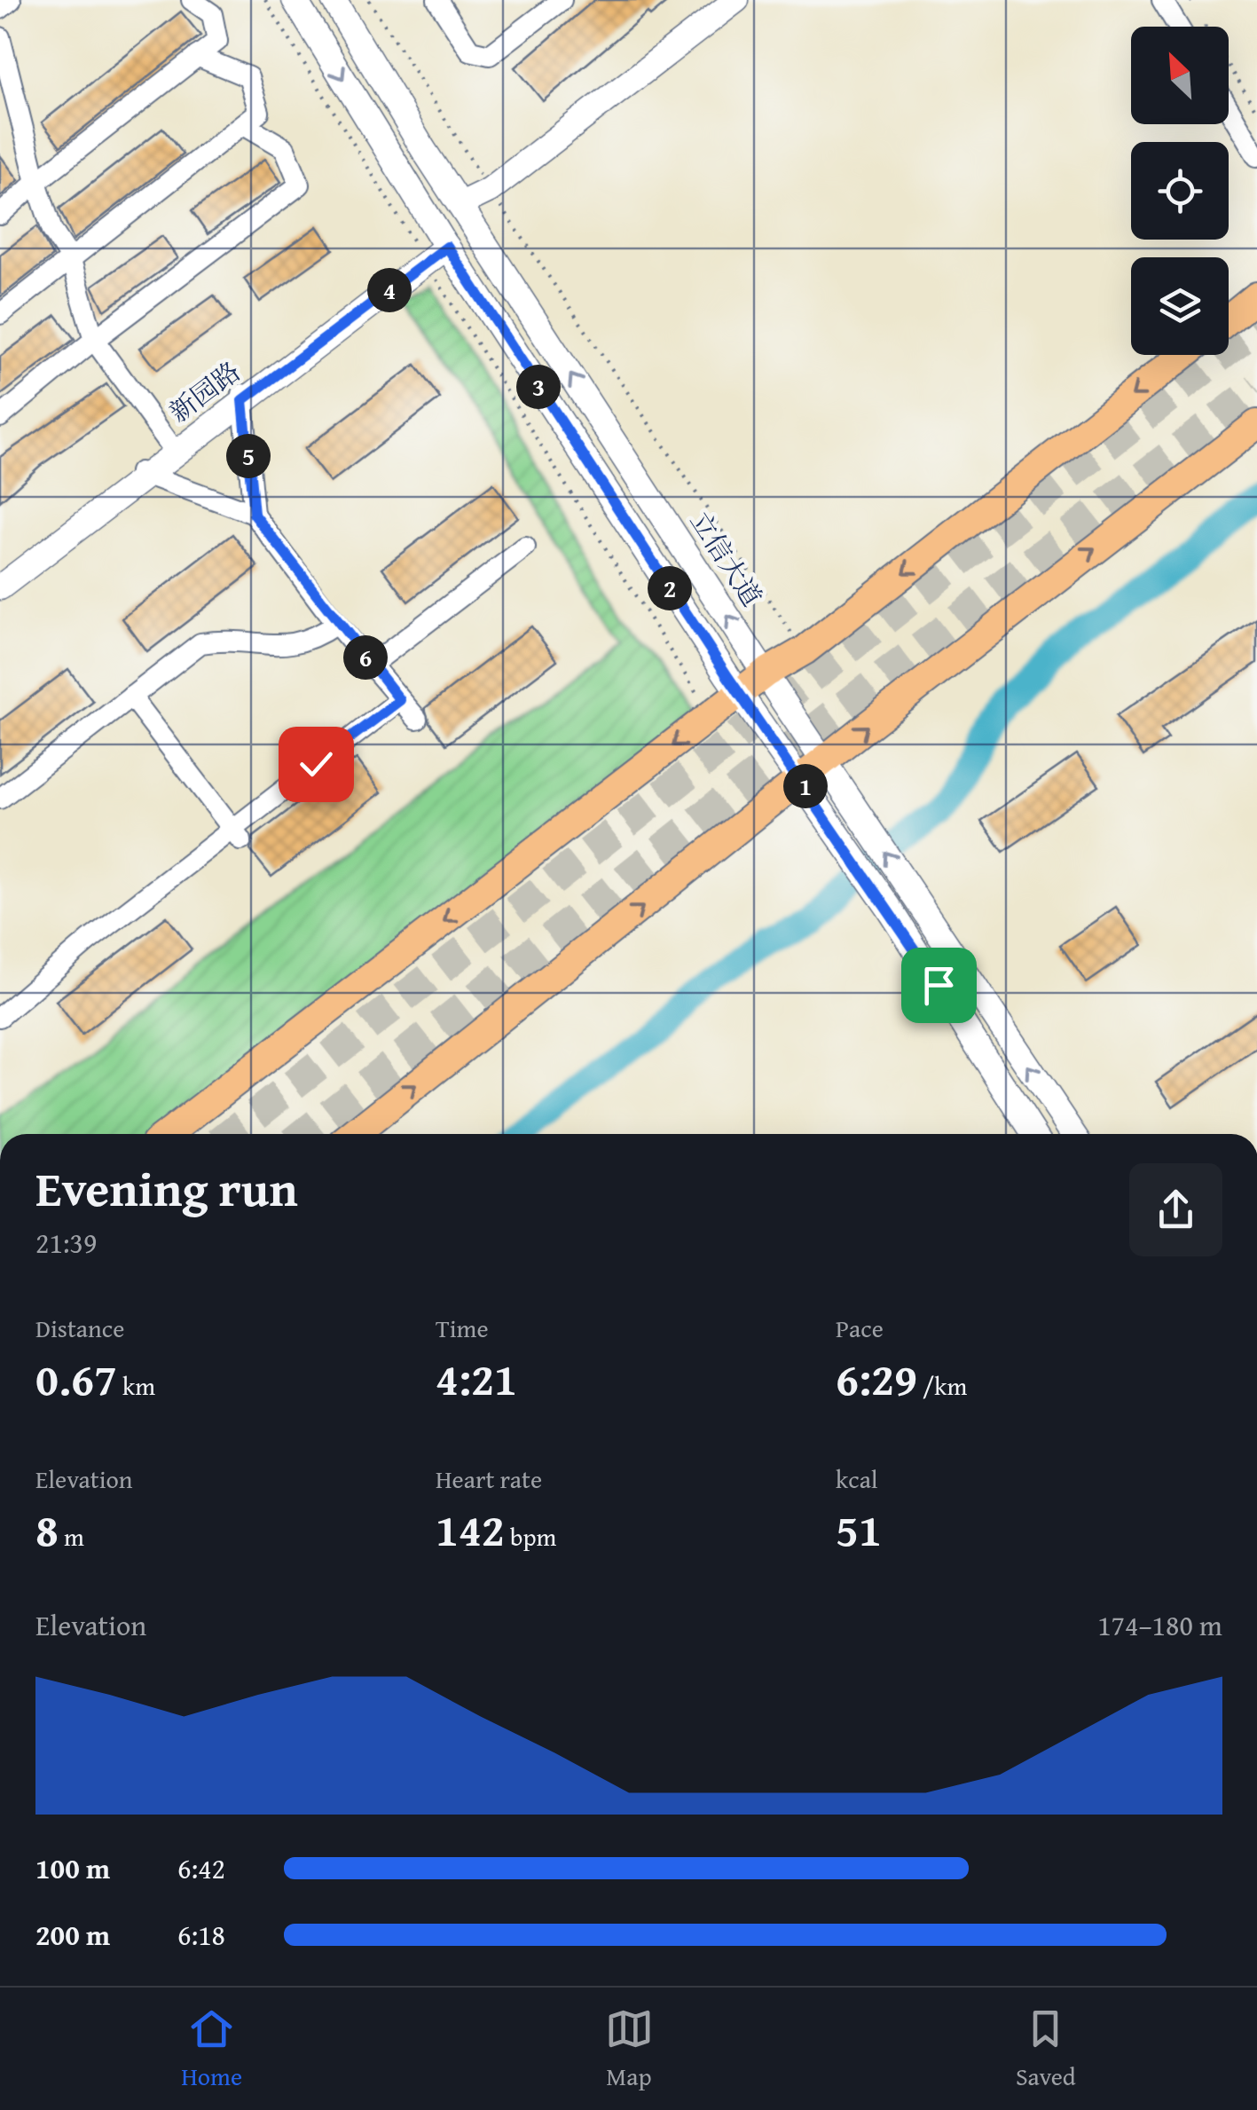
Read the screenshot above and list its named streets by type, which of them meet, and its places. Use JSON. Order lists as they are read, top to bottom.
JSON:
{
  "streets": {
    "street": ["新园路", "立信大道"]
  },
  "crossings": [
    ["新园路", "立信大道"]
  ],
  "north": "top left",
  "page": {
    "pins": [
      "4",
      "3",
      "5",
      "2",
      "6",
      "1"
    ],
    "heading": ["Evening run", "21:39"],
    "stats": [
      ["Distance", "0.67 km"],
      ["Time", "4:21"],
      ["Pace", "6:29 /km"],
      ["Elevation", "8 m"],
      ["Heart rate", "142 bpm"],
      ["kcal", "51"]
    ],
    "chart": ["Elevation", "174–180 m"],
    "list": [
      {
        "name": "100 m",
        "note": "6:42"
      },
      {
        "name": "200 m",
        "note": "6:18"
      }
    ],
    "tabs": ["Home", "Map", "Saved"]
  }
}
